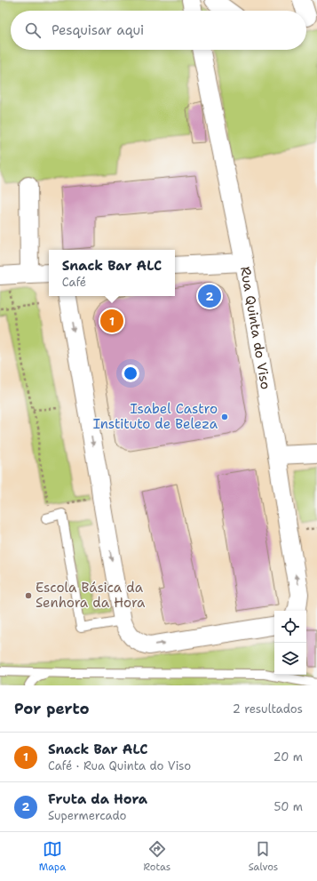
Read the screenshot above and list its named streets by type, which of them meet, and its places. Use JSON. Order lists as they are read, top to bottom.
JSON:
{
  "streets": {
    "street": ["Rua Quinta do Viso"]
  },
  "places": ["Isabel Castro Instituto de Beleza", "Escola Básica da Senhora da Hora"],
  "page": {
    "search": "Pesquisar aqui",
    "popup": ["Snack Bar ALC", "Café"],
    "pins": ["2", "1"],
    "heading": ["Por perto", "2 resultados"],
    "list": [
      {
        "mark": "1",
        "name": "Snack Bar ALC",
        "note": "Café · Rua Quinta do Viso",
        "value": "20 m"
      },
      {
        "mark": "2",
        "name": "Fruta da Hora",
        "note": "Supermercado",
        "value": "50 m"
      }
    ],
    "nav": ["Mapa", "Rotas", "Salvos"]
  }
}
